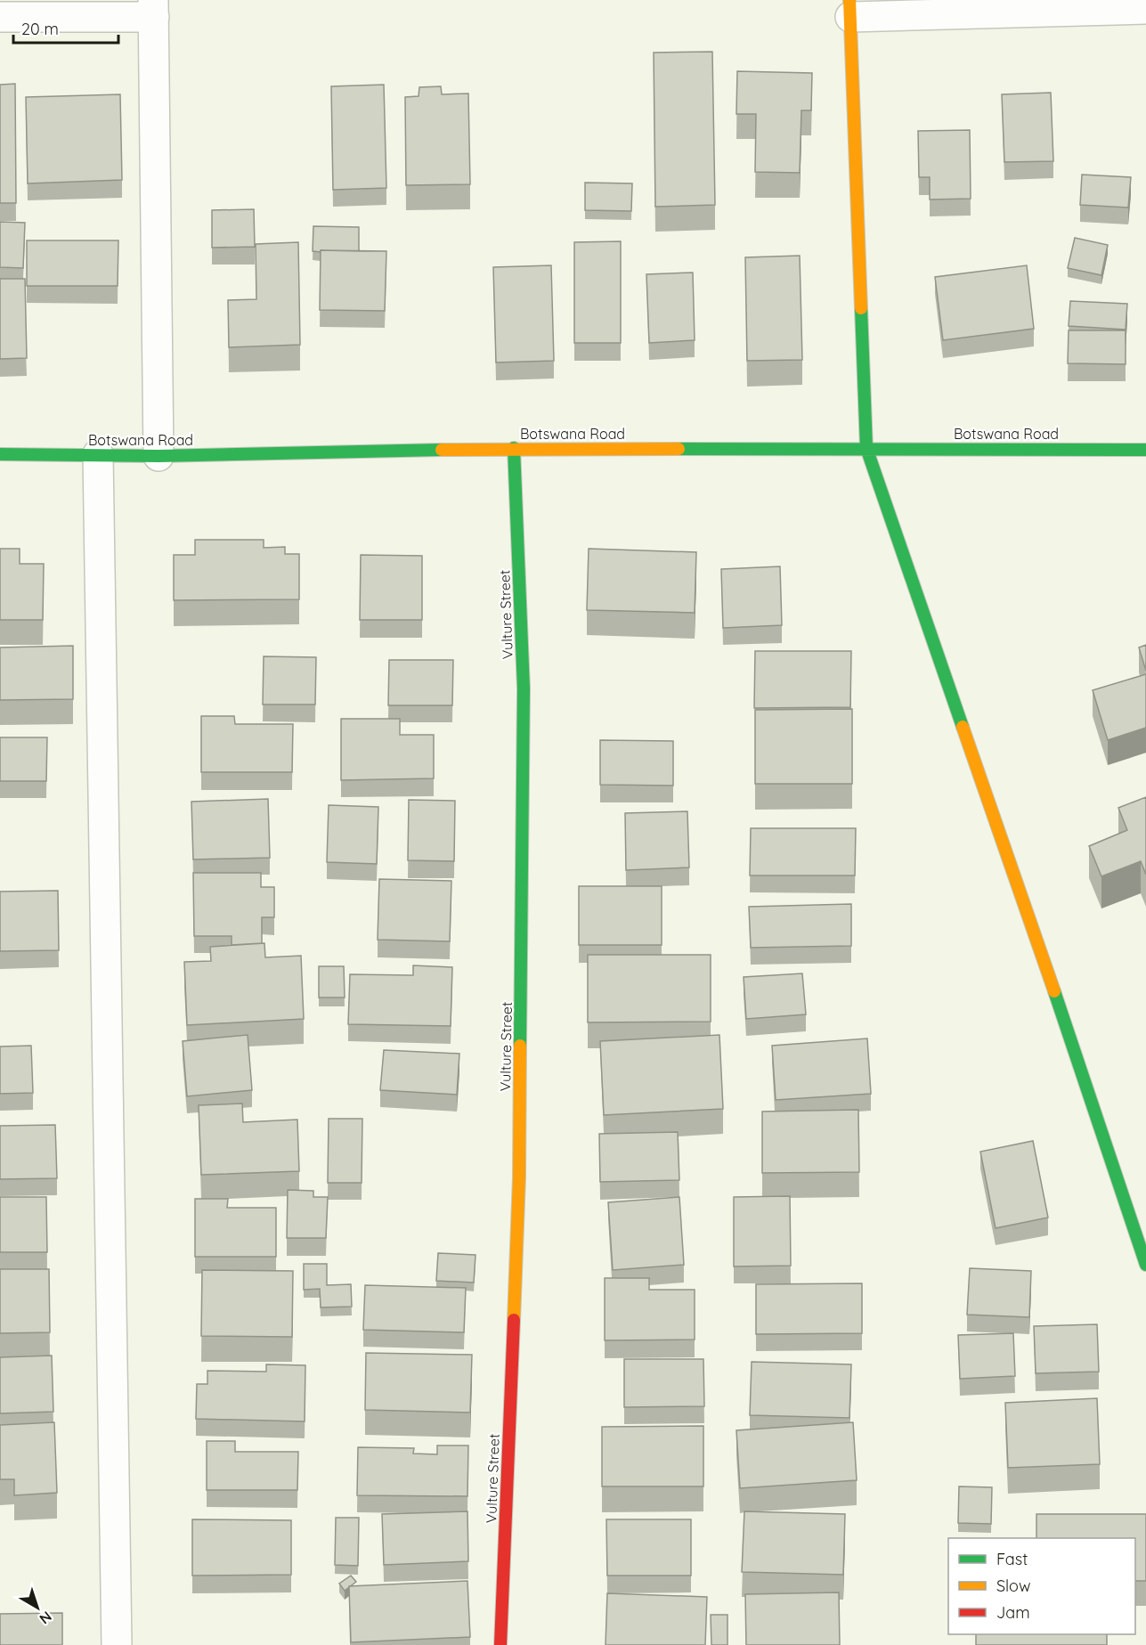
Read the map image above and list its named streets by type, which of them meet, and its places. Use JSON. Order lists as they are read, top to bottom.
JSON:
{
  "streets": {
    "street": ["Botswana Road", "Vulture Street"]
  },
  "crossings": [
    ["Botswana Road", "Vulture Street"]
  ],
  "legend": ["Fast", "Slow", "Jam"],
  "scale_bar": "20 m",
  "north": "bottom right"
}
